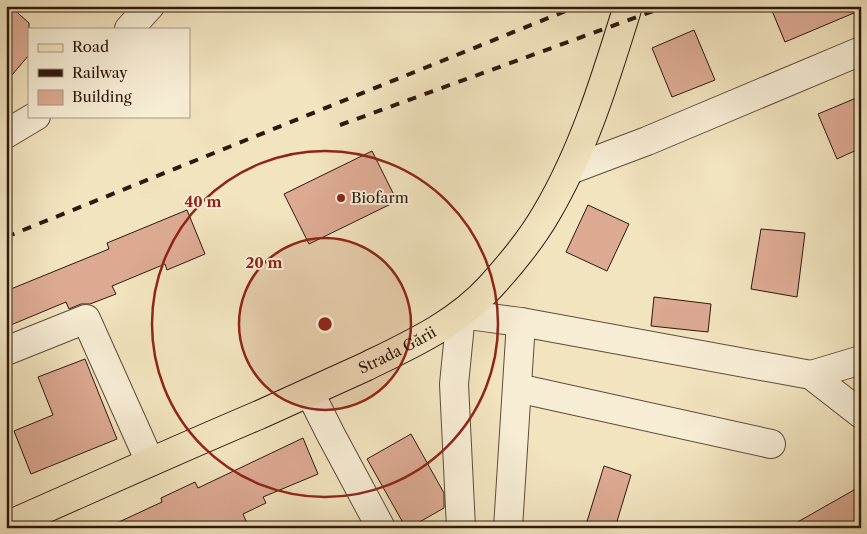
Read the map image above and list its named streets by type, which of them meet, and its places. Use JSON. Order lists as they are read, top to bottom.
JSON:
{
  "streets": {
    "main road": ["Strada Gării"]
  },
  "places": ["Biofarm"],
  "legend": ["Road", "Railway", "Building"],
  "rings": ["40 m", "20 m"]
}
